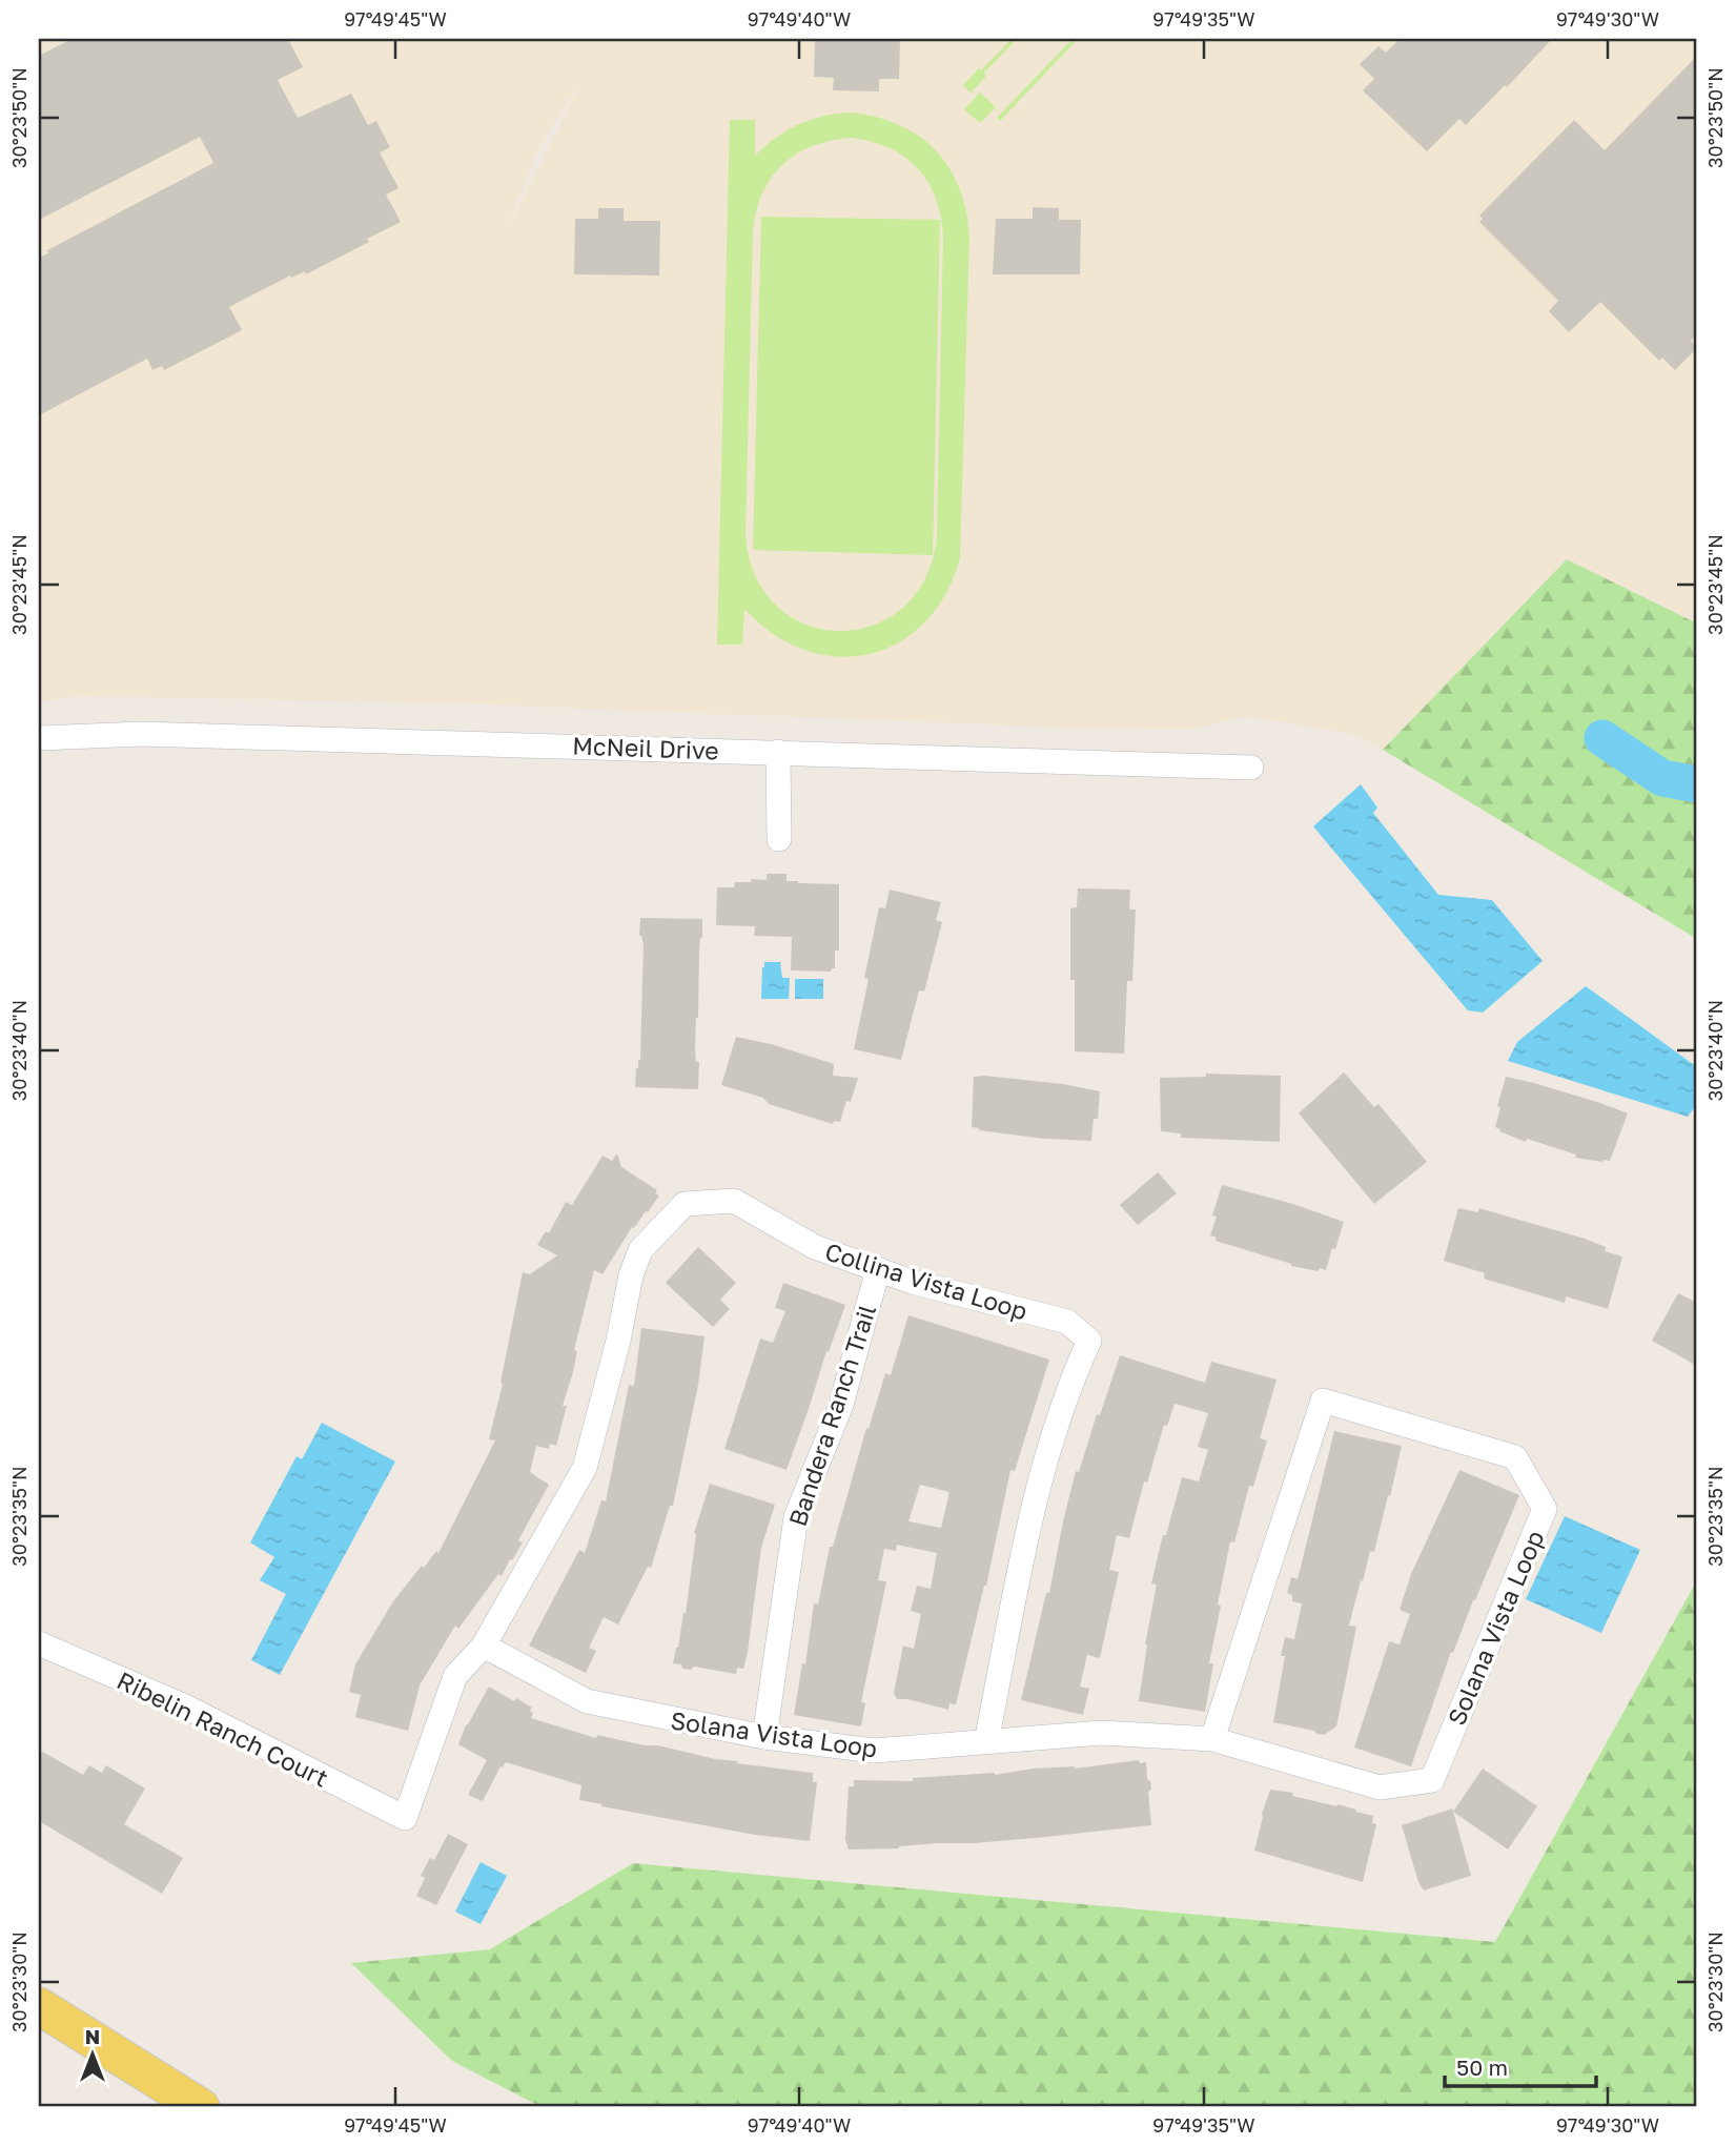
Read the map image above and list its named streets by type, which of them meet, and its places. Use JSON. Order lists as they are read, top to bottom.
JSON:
{
  "streets": {
    "street": [
      "McNeil Drive",
      "Collina Vista Loop",
      "Bandera Ranch Trail",
      "Solana Vista Loop",
      "Ribelin Ranch Court"
    ]
  },
  "crossings": [
    ["Collina Vista Loop", "Bandera Ranch Trail"],
    ["Collina Vista Loop", "Solana Vista Loop"],
    ["Collina Vista Loop", "Ribelin Ranch Court"],
    ["Bandera Ranch Trail", "Solana Vista Loop"]
  ],
  "scale_bar": "50 m",
  "north": "top",
  "coordinates": [
    "97°49'45\"W",
    "97°49'40\"W",
    "97°49'35\"W",
    "97°49'30\"W",
    "30°23'50\"N",
    "30°23'45\"N",
    "30°23'40\"N",
    "30°23'35\"N",
    "30°23'30\"N"
  ]
}
